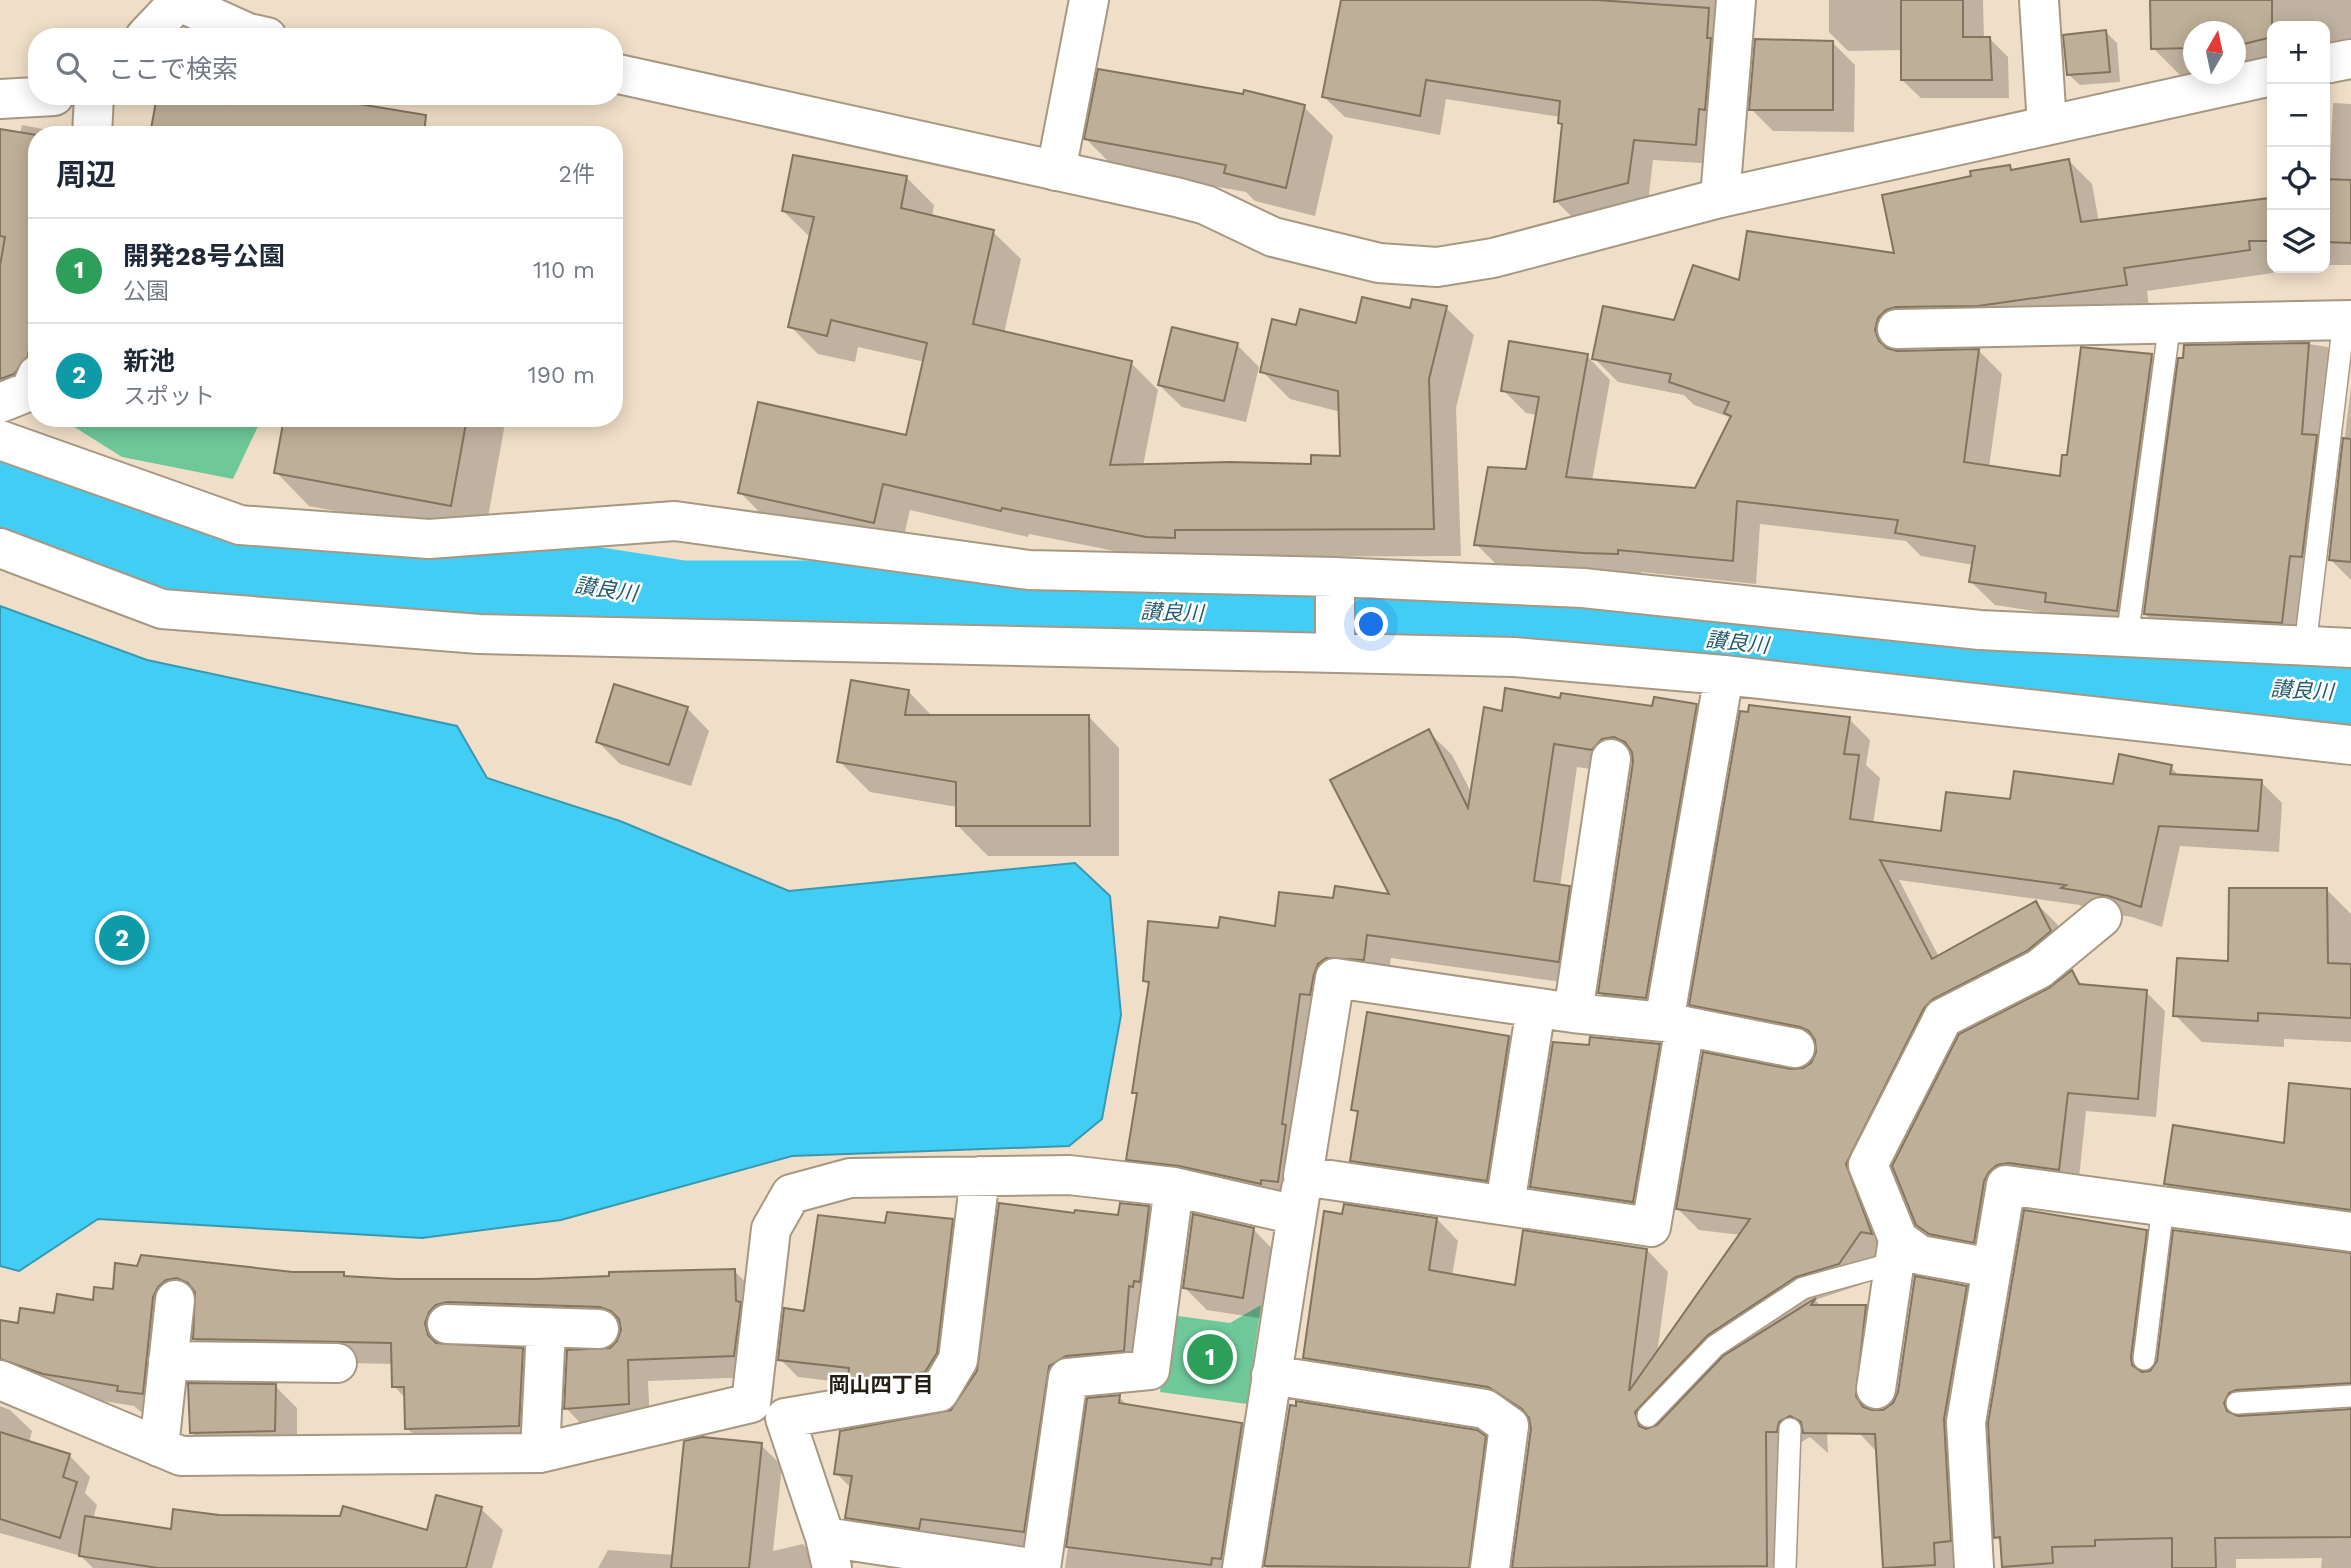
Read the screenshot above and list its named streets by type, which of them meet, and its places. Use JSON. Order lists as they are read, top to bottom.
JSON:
{
  "districts": ["岡山四丁目"],
  "water": ["讃良川"],
  "north": "top",
  "page": {
    "map_buttons": ["+", "−"],
    "search": "ここで検索",
    "heading": ["周辺", "2件"],
    "list": [
      {
        "mark": "1",
        "name": "開発28号公園",
        "note": "公園",
        "value": "110 m"
      },
      {
        "mark": "2",
        "name": "新池",
        "note": "スポット",
        "value": "190 m"
      }
    ],
    "pins": ["2", "1"]
  }
}
